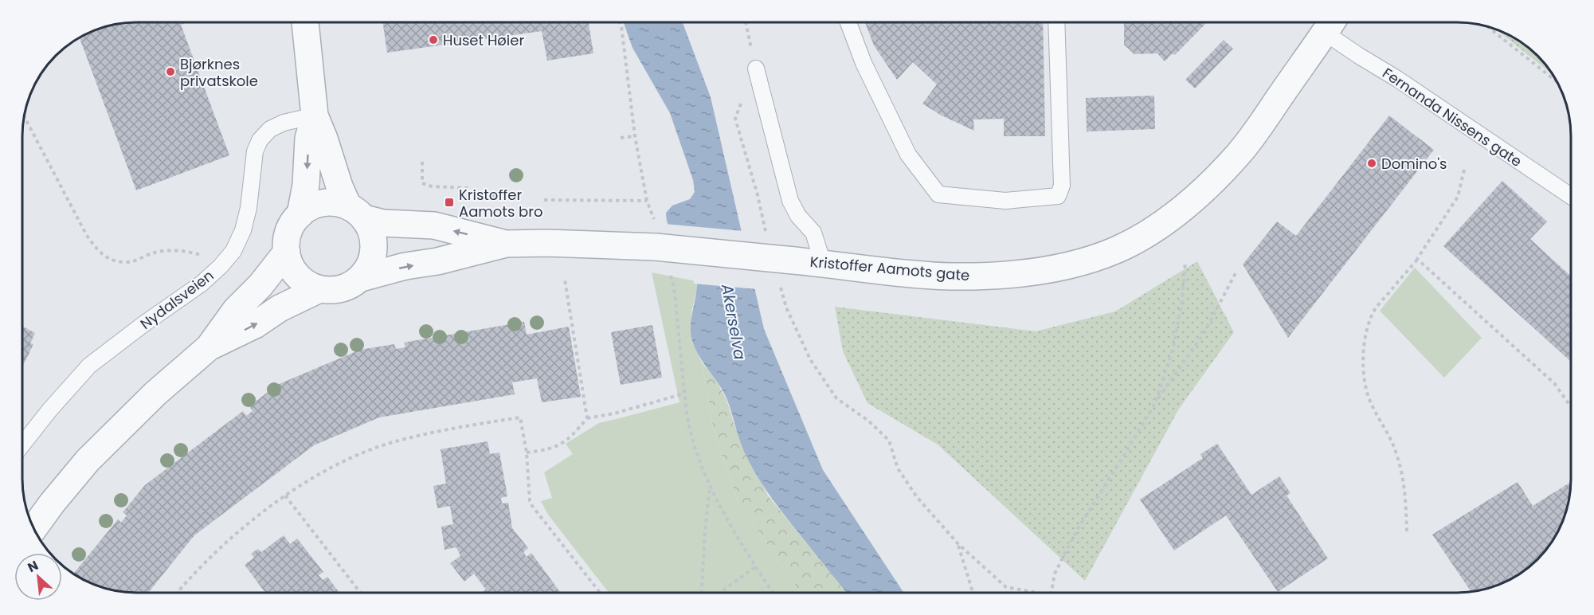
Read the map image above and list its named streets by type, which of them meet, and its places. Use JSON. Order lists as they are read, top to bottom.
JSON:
{
  "streets": {
    "street": ["Kristoffer Aamots gate"],
    "lane": ["Fernanda Nissens gate", "Nydalsveien"]
  },
  "crossings": [
    ["Fernanda Nissens gate", "Kristoffer Aamots gate"]
  ],
  "water": ["Akerselva"],
  "places": {
    "other": ["Huset Høier", "Bjørknes privatskole", "Domino's"],
    "transit": ["Kristoffer Aamots bro"]
  },
  "north": "top left"
}
